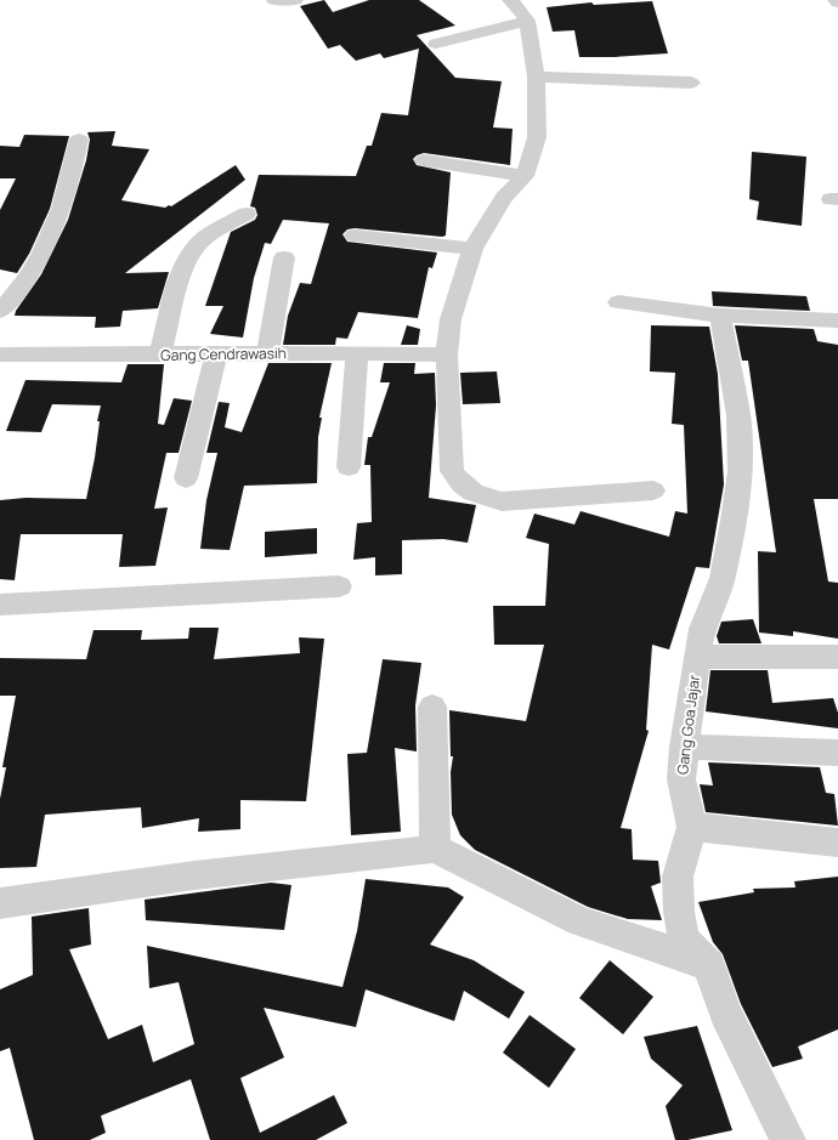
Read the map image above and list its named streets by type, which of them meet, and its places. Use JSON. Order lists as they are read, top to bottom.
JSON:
{
  "streets": {
    "street": ["Gang Cendrawasih", "Gang Goa Jajar"]
  }
}
